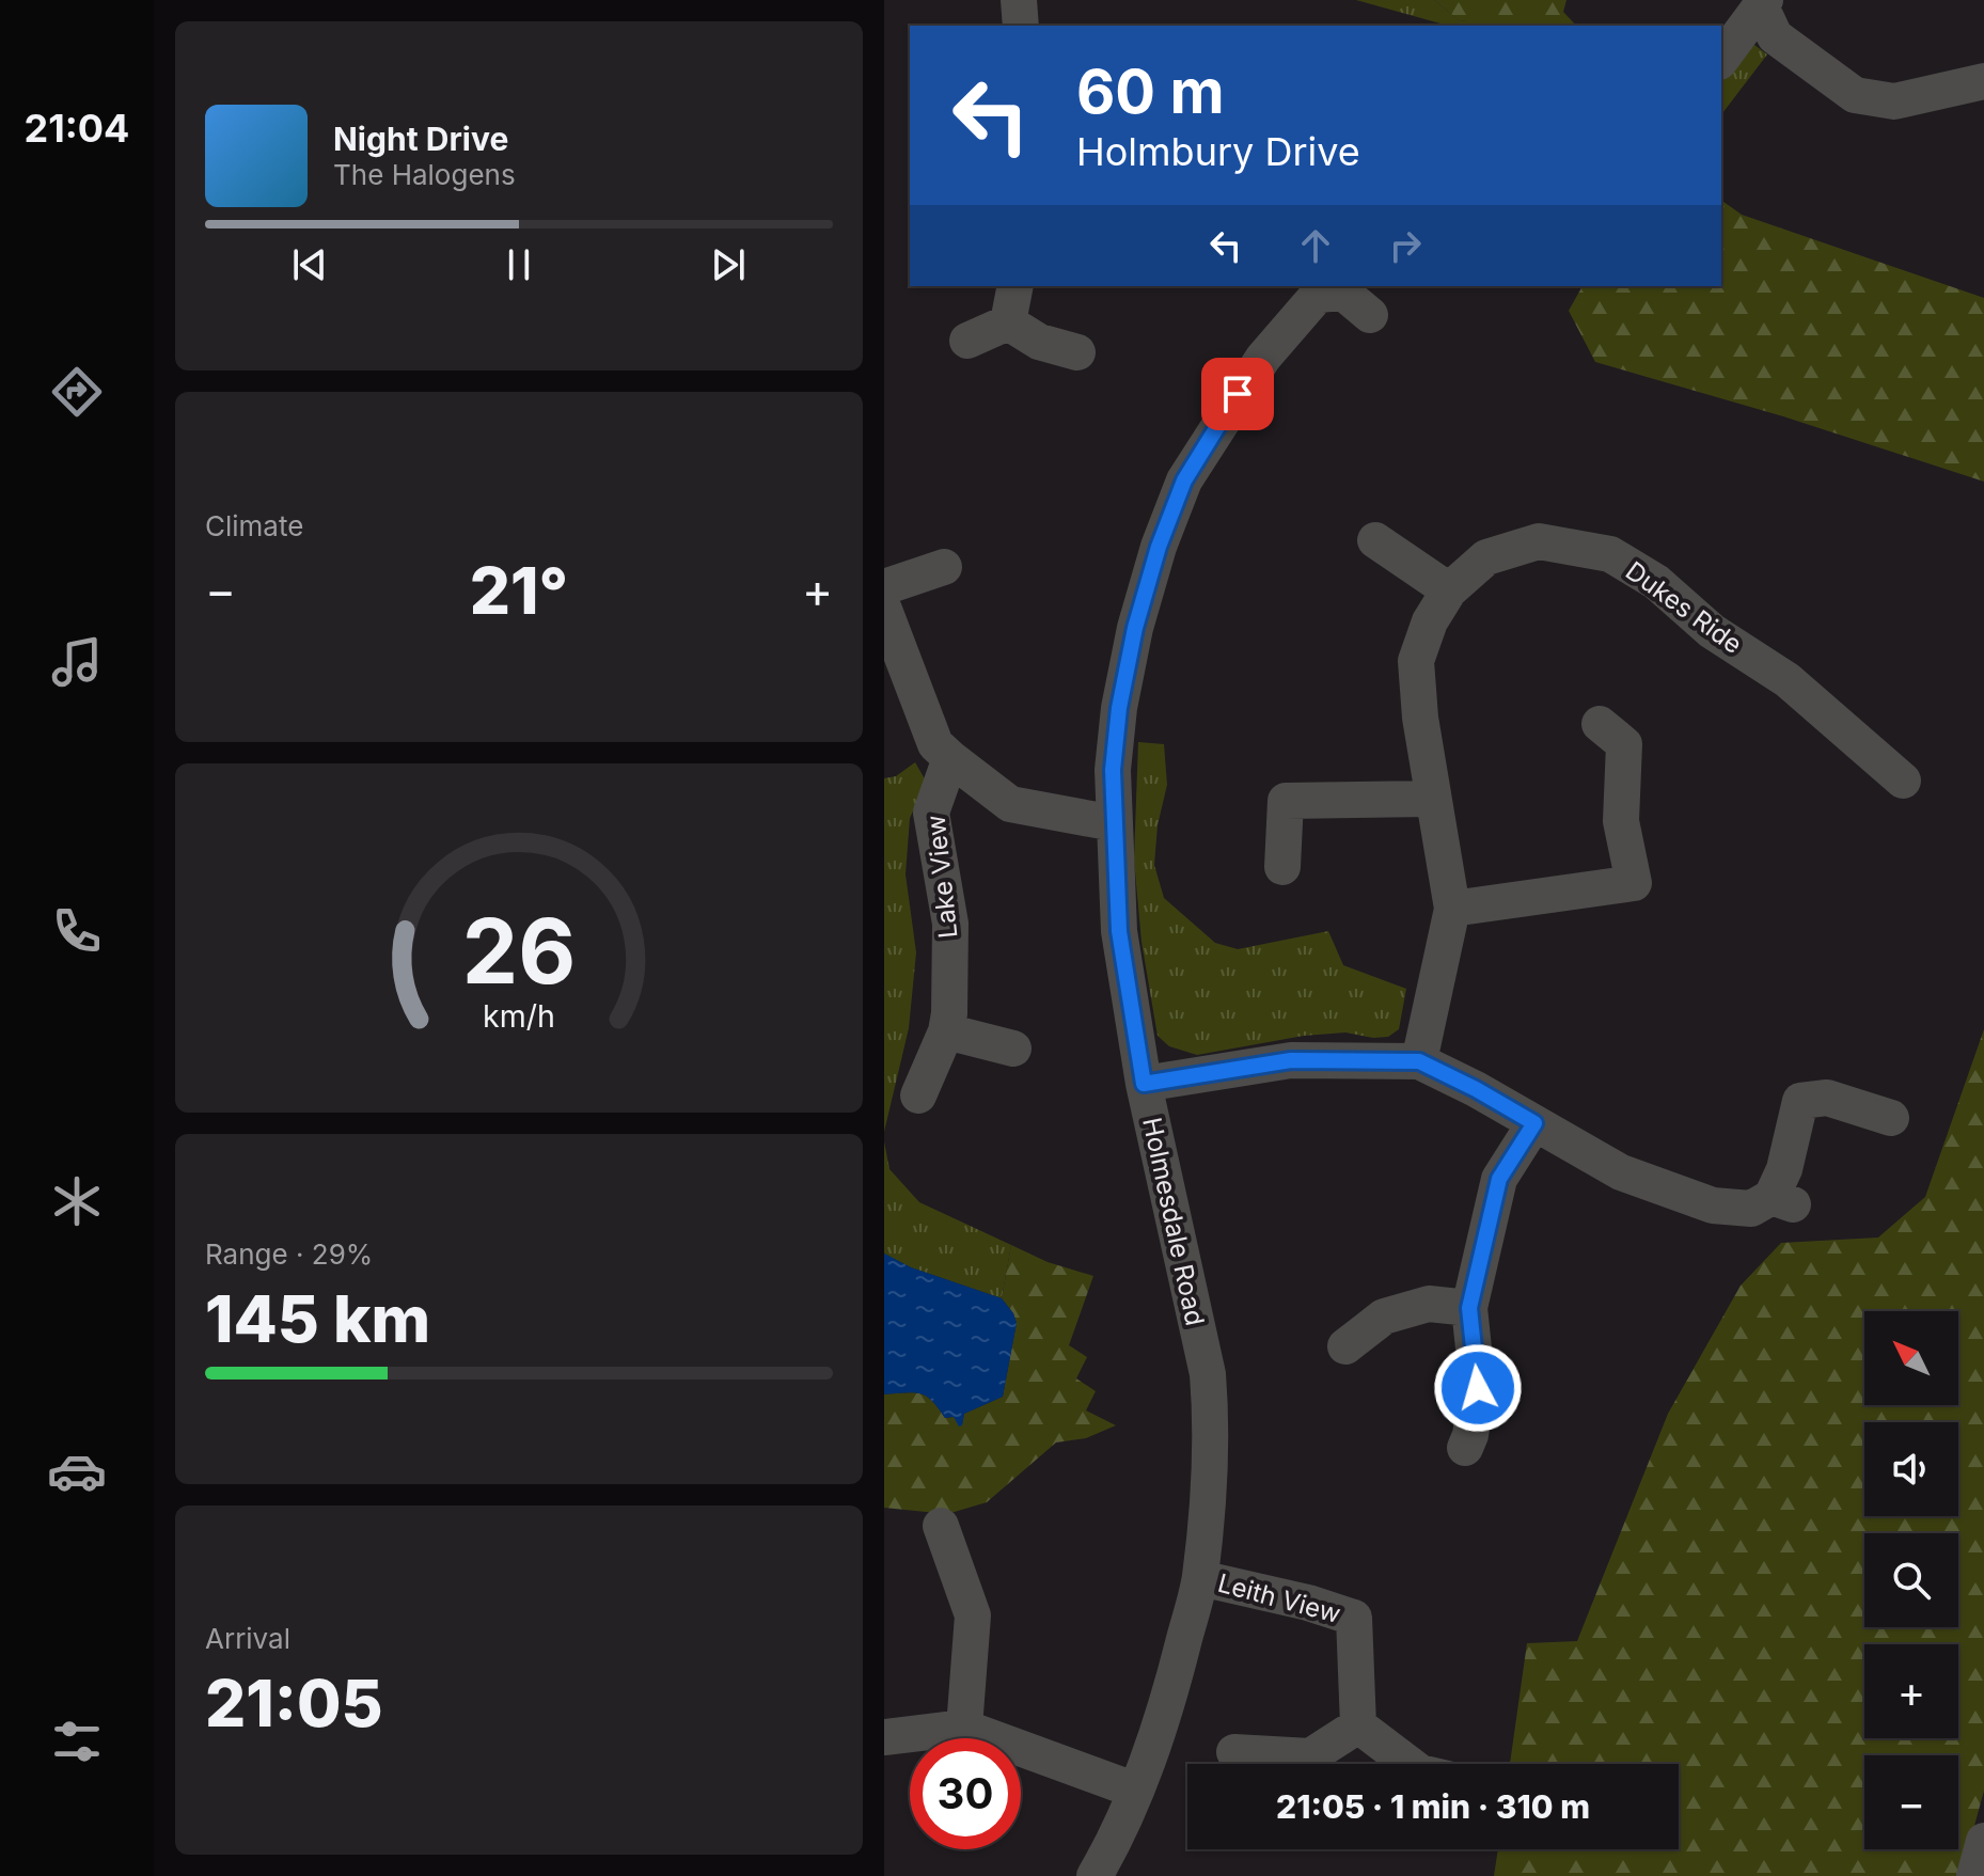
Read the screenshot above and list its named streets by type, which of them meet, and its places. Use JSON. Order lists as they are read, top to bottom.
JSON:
{
  "streets": {
    "street": [
      "Dukes Ride",
      "Lake View",
      "Holmesdale Road",
      "Leith View"
    ]
  },
  "crossings": [
    ["Holmesdale Road", "Leith View"]
  ],
  "north": "top left",
  "page": {
    "tabs": "21:04",
    "turn": ["60 m", "Holmbury Drive"],
    "song": ["Night Drive", "The Halogens"],
    "tile": [
      "Climate",
      ["Range · 29%", "145 km"],
      ["Arrival", "21:05"]
    ],
    "heat": ["−", "21°", "+"],
    "map_buttons": ["+", "−"],
    "limit": "30",
    "trip": "21:05 · 1 min · 310 m",
    "gauge": ["26", "km/h"]
  }
}
